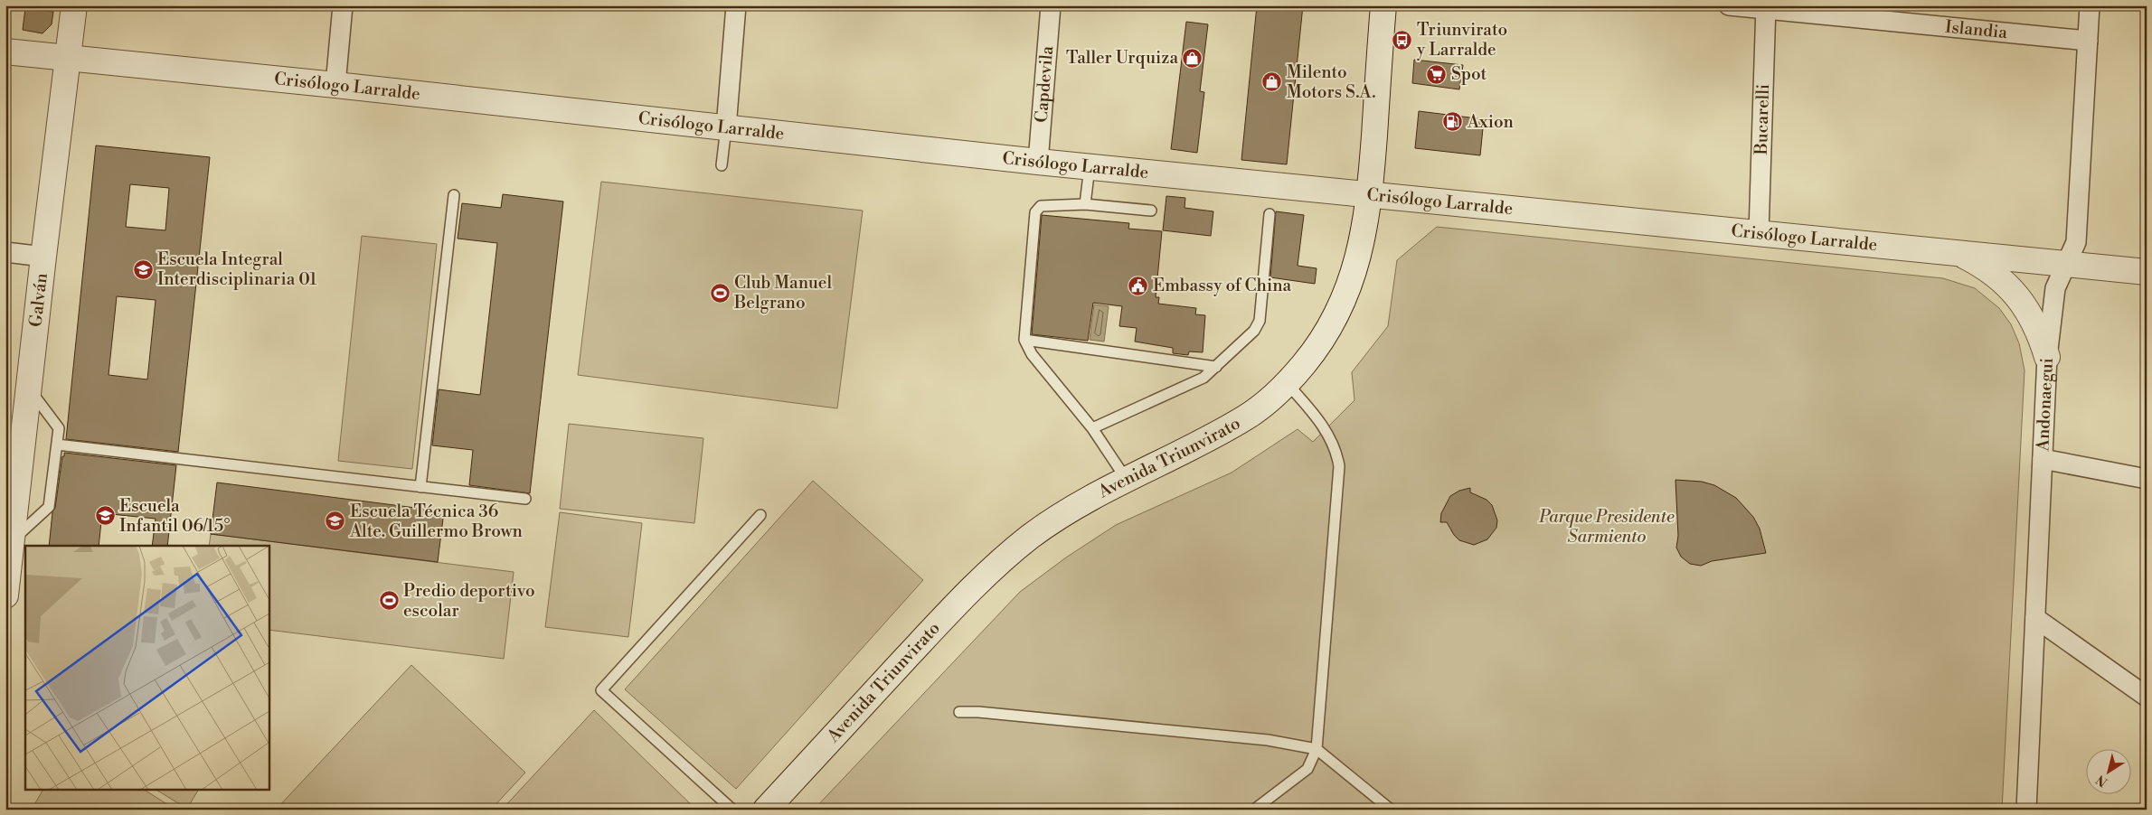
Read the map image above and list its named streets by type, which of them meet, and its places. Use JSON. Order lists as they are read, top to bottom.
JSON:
{
  "streets": {
    "street": [
      "Islandia",
      "Capdevila",
      "Crisólogo Larralde",
      "Bucarelli",
      "Galván",
      "Andonaegui",
      "Avenida Triunvirato"
    ]
  },
  "crossings": [
    ["Islandia", "Bucarelli"],
    ["Islandia", "Andonaegui"],
    ["Capdevila", "Crisólogo Larralde"],
    ["Crisólogo Larralde", "Bucarelli"],
    ["Crisólogo Larralde", "Galván"],
    ["Crisólogo Larralde", "Andonaegui"],
    ["Crisólogo Larralde", "Avenida Triunvirato"]
  ],
  "parks": ["Parque Presidente Sarmiento"],
  "places": {
    "bus stop": ["Triunvirato y Larralde"],
    "shop": ["Taller Urquiza", "Milento Motors S.A."],
    "supermarket": ["Spot"],
    "fuel station": ["Axion"],
    "school or university": ["Escuela Integral Interdisciplinaria 01", "Escuela Infantil 06/15°", "Escuela Técnica 36 Alte. Guillermo Brown"],
    "public building": ["Embassy of China"],
    "sports": ["Club Manuel Belgrano", "Predio deportivo escolar"]
  },
  "north": "bottom left"
}
